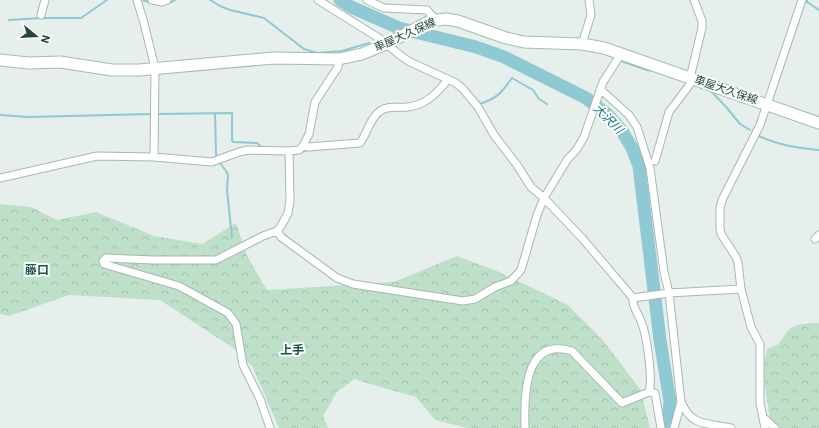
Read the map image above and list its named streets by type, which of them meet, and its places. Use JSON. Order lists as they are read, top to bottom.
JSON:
{
  "streets": {
    "main road": ["車屋大久保線"]
  },
  "districts": ["藤口", "上手"],
  "water": ["大沢川"],
  "north": "right"
}
